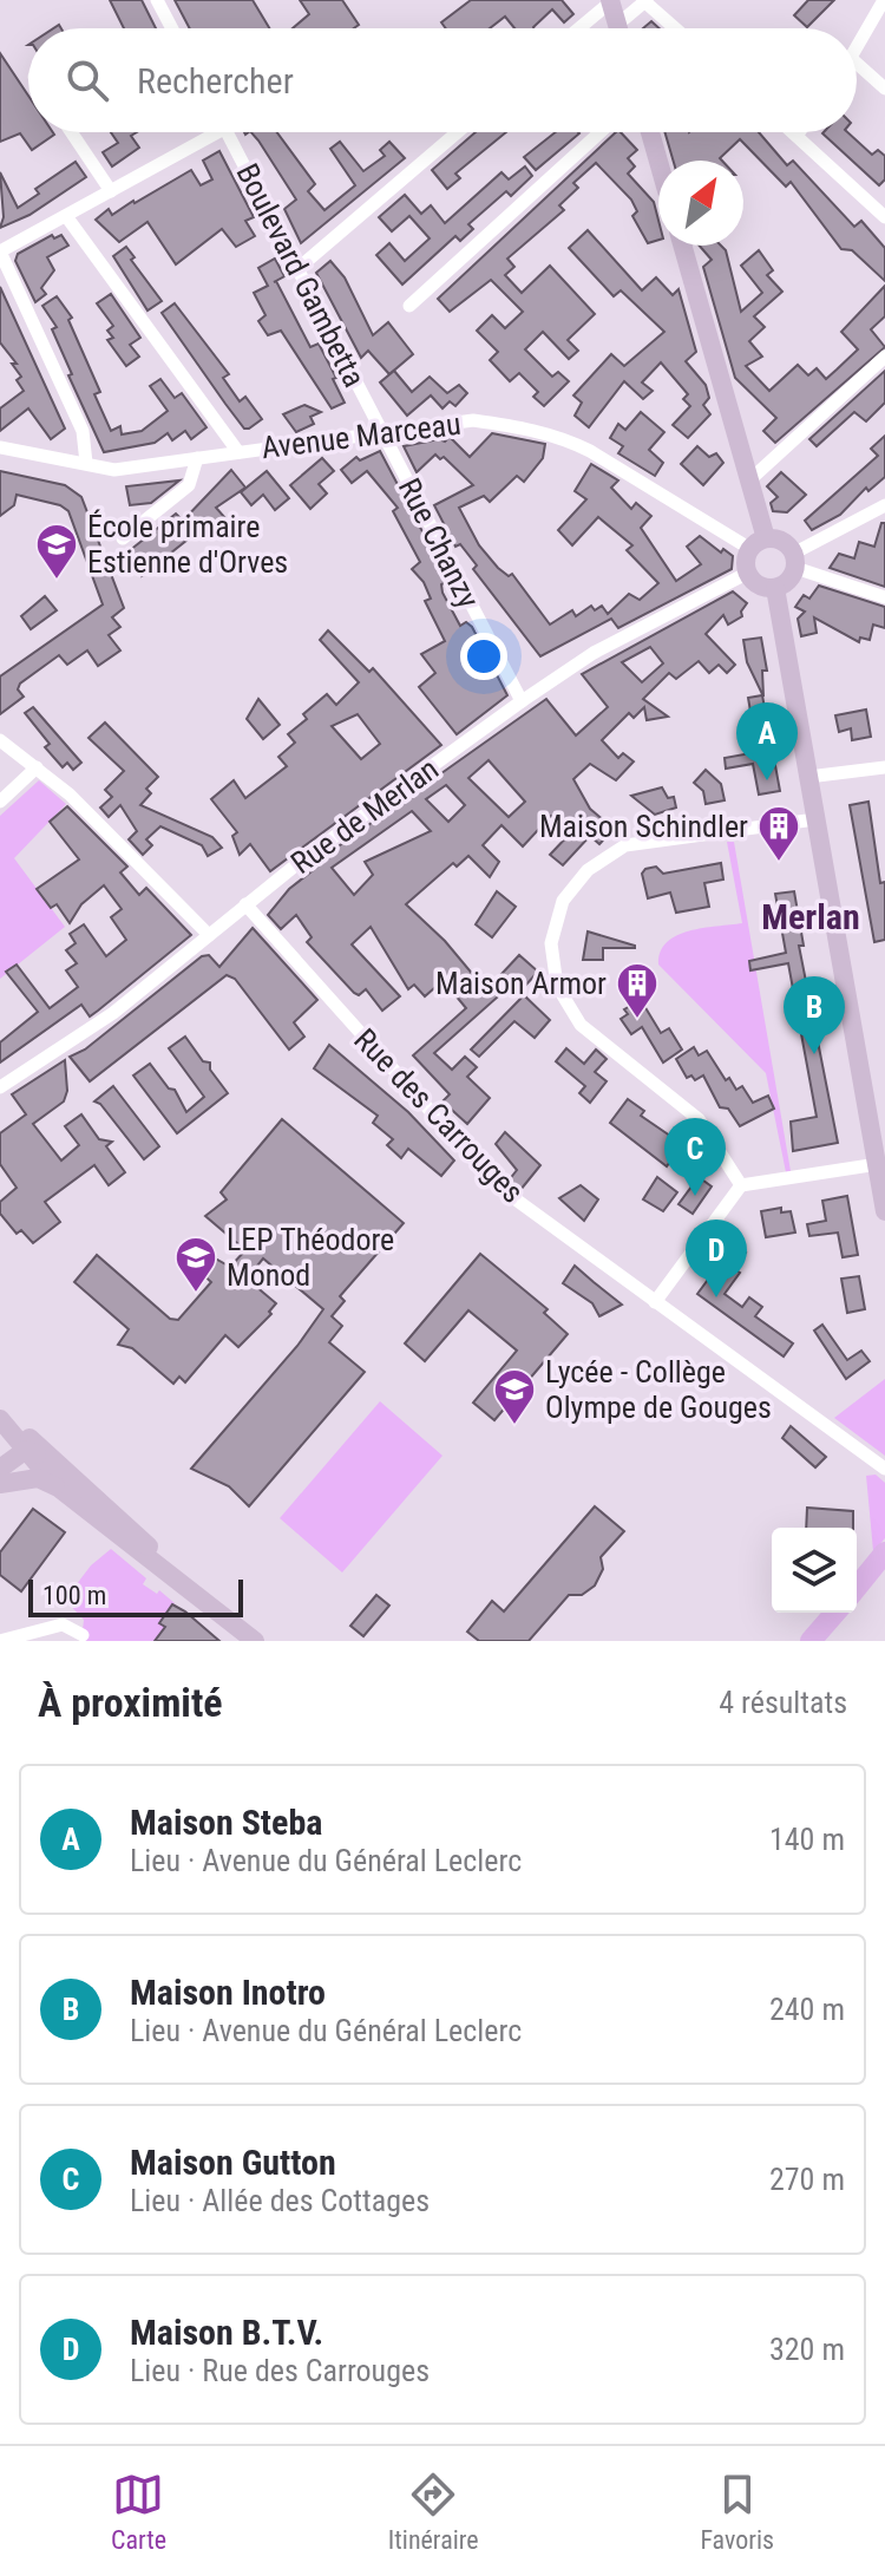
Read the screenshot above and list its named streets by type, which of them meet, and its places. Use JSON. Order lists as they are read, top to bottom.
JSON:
{
  "streets": {
    "street": [
      "Boulevard Gambetta",
      "Avenue Marceau",
      "Rue Chanzy",
      "Rue de Merlan",
      "Rue des Carrouges"
    ]
  },
  "crossings": [
    ["Boulevard Gambetta", "Avenue Marceau"],
    ["Boulevard Gambetta", "Rue Chanzy"],
    ["Avenue Marceau", "Rue Chanzy"],
    ["Avenue Marceau", "Rue de Merlan"],
    ["Rue Chanzy", "Rue de Merlan"],
    ["Rue de Merlan", "Rue des Carrouges"]
  ],
  "districts": ["Merlan"],
  "places": {
    "school or university": ["École primaire Estienne d'Orves", "LEP Théodore Monod", "Lycée - Collège Olympe de Gouges"],
    "building": ["Maison Schindler", "Maison Armor"]
  },
  "scale_bar": "100 m",
  "north": "top right",
  "page": {
    "search": "Rechercher",
    "pins": [
      "A",
      "B",
      "C",
      "D"
    ],
    "scale": "100 m",
    "heading": ["À proximité", "4 résultats"],
    "list": [
      {
        "mark": "A",
        "name": "Maison Steba",
        "note": "Lieu · Avenue du Général Leclerc",
        "value": "140 m"
      },
      {
        "mark": "B",
        "name": "Maison Inotro",
        "note": "Lieu · Avenue du Général Leclerc",
        "value": "240 m"
      },
      {
        "mark": "C",
        "name": "Maison Gutton",
        "note": "Lieu · Allée des Cottages",
        "value": "270 m"
      },
      {
        "mark": "D",
        "name": "Maison B.T.V.",
        "note": "Lieu · Rue des Carrouges",
        "value": "320 m"
      }
    ],
    "nav": ["Carte", "Itinéraire", "Favoris"]
  }
}
